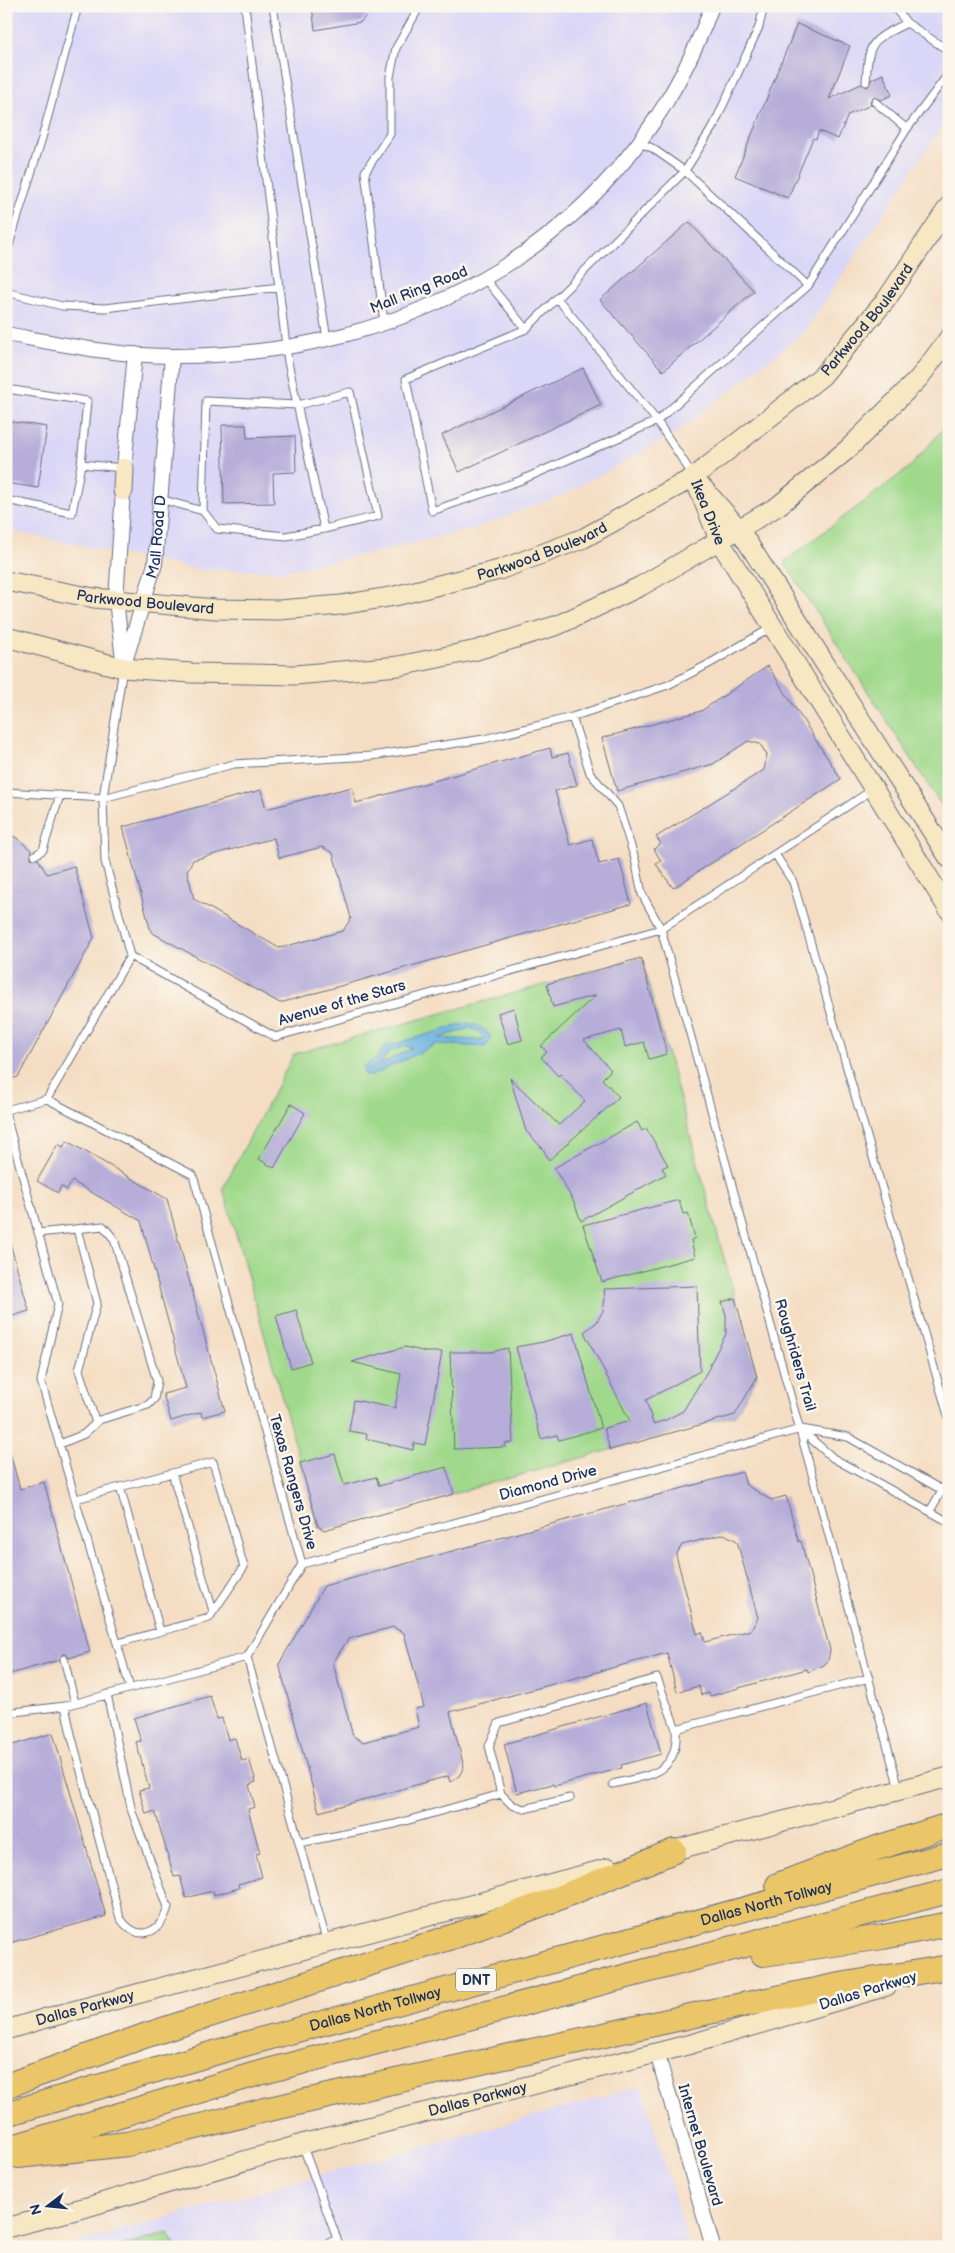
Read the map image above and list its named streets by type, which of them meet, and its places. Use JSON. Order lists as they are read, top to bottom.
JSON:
{
  "streets": {
    "highway": ["Dallas North Tollway", "DNT"],
    "main road": ["Parkwood Boulevard", "Ikea Drive", "Dallas Parkway"],
    "street": ["Mall Ring Road", "Mall Road D", "Internet Boulevard"],
    "lane": [
      "Avenue of the Stars",
      "Roughriders Trail",
      "Texas Rangers Drive",
      "Diamond Drive"
    ]
  },
  "crossings": [
    ["Mall Ring Road", "Mall Road D"],
    ["Parkwood Boulevard", "Ikea Drive"],
    ["Parkwood Boulevard", "Mall Road D"],
    ["Ikea Drive", "Avenue of the Stars"],
    ["Avenue of the Stars", "Roughriders Trail"],
    ["Roughriders Trail", "Diamond Drive"],
    ["Roughriders Trail", "Dallas Parkway"],
    ["Texas Rangers Drive", "Diamond Drive"],
    ["Dallas Parkway", "Internet Boulevard"]
  ],
  "north": "left"
}
